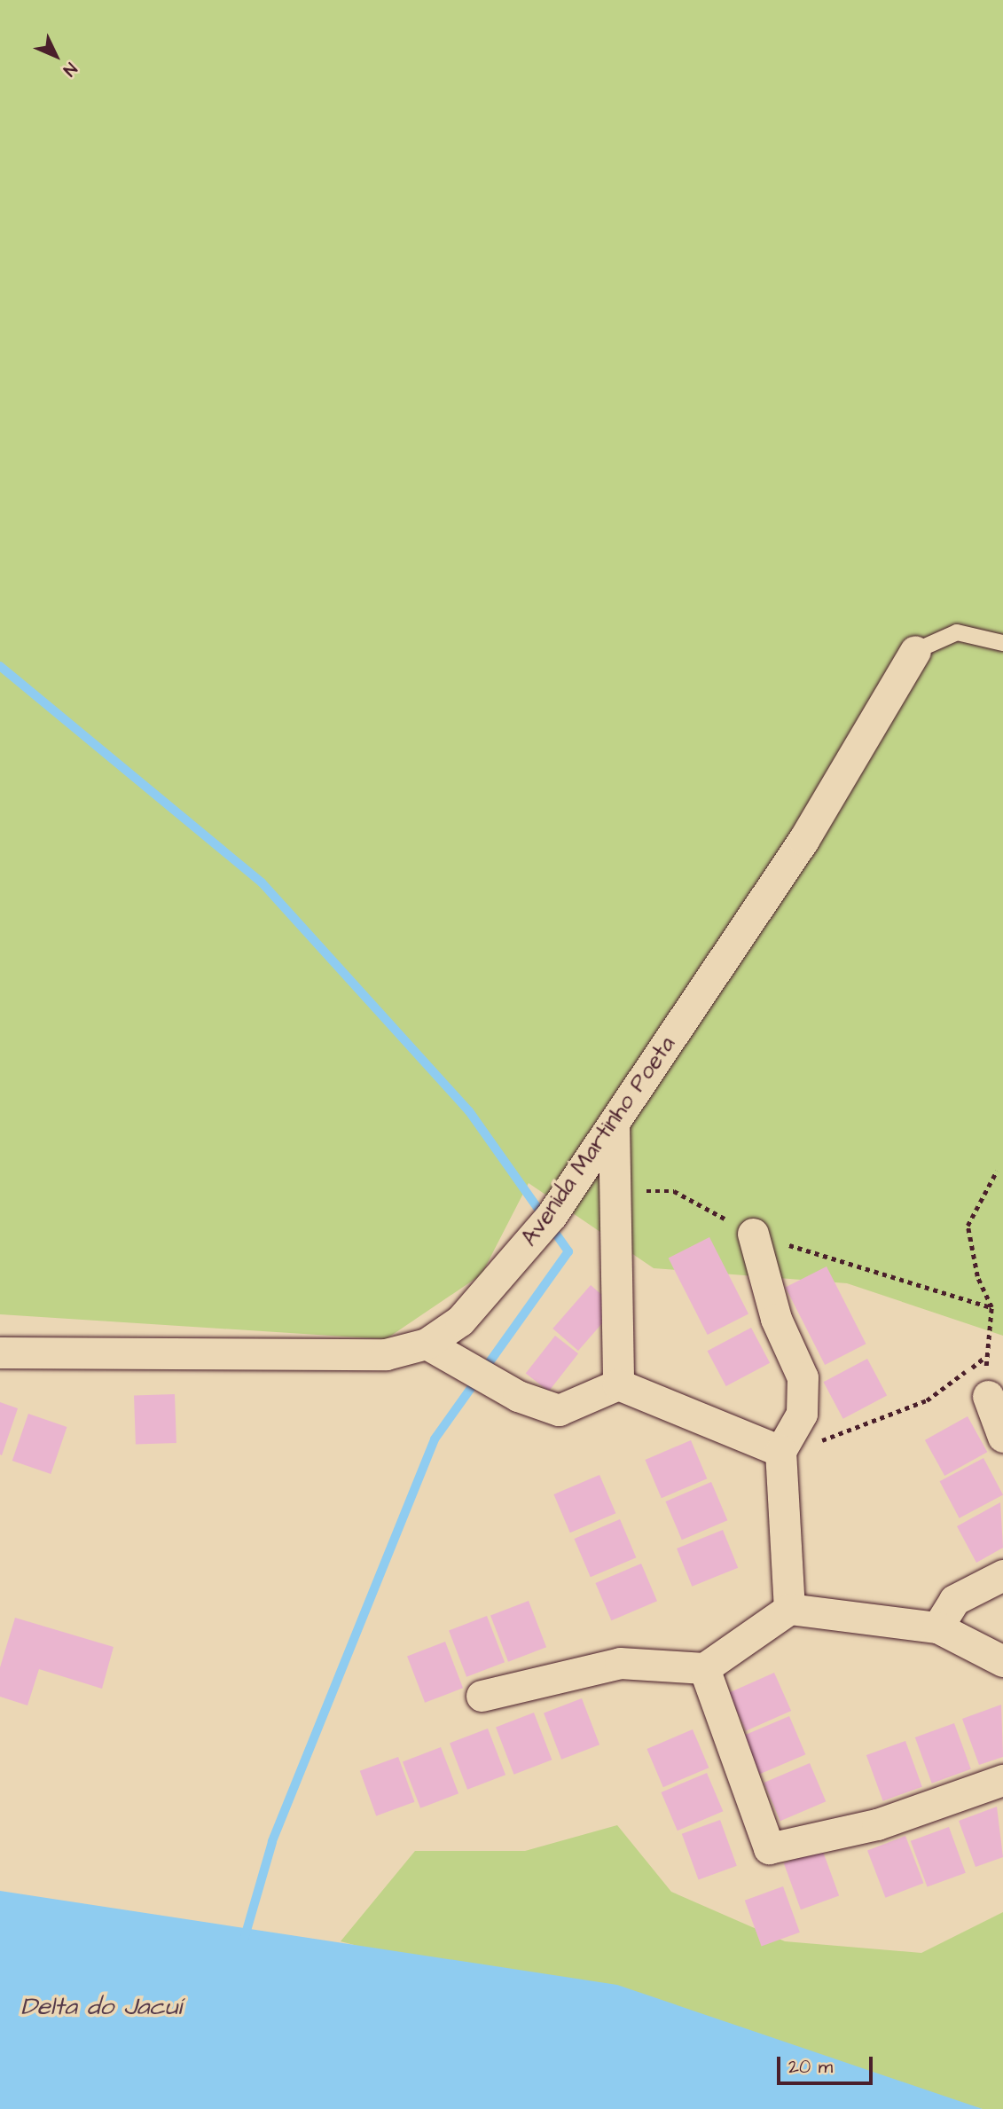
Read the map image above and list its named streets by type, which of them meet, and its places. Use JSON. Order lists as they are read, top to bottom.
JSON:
{
  "streets": {
    "street": ["Avenida Martinho Poeta"]
  },
  "water": ["Delta do Jacuí"],
  "scale_bar": "20 m",
  "north": "bottom right"
}
